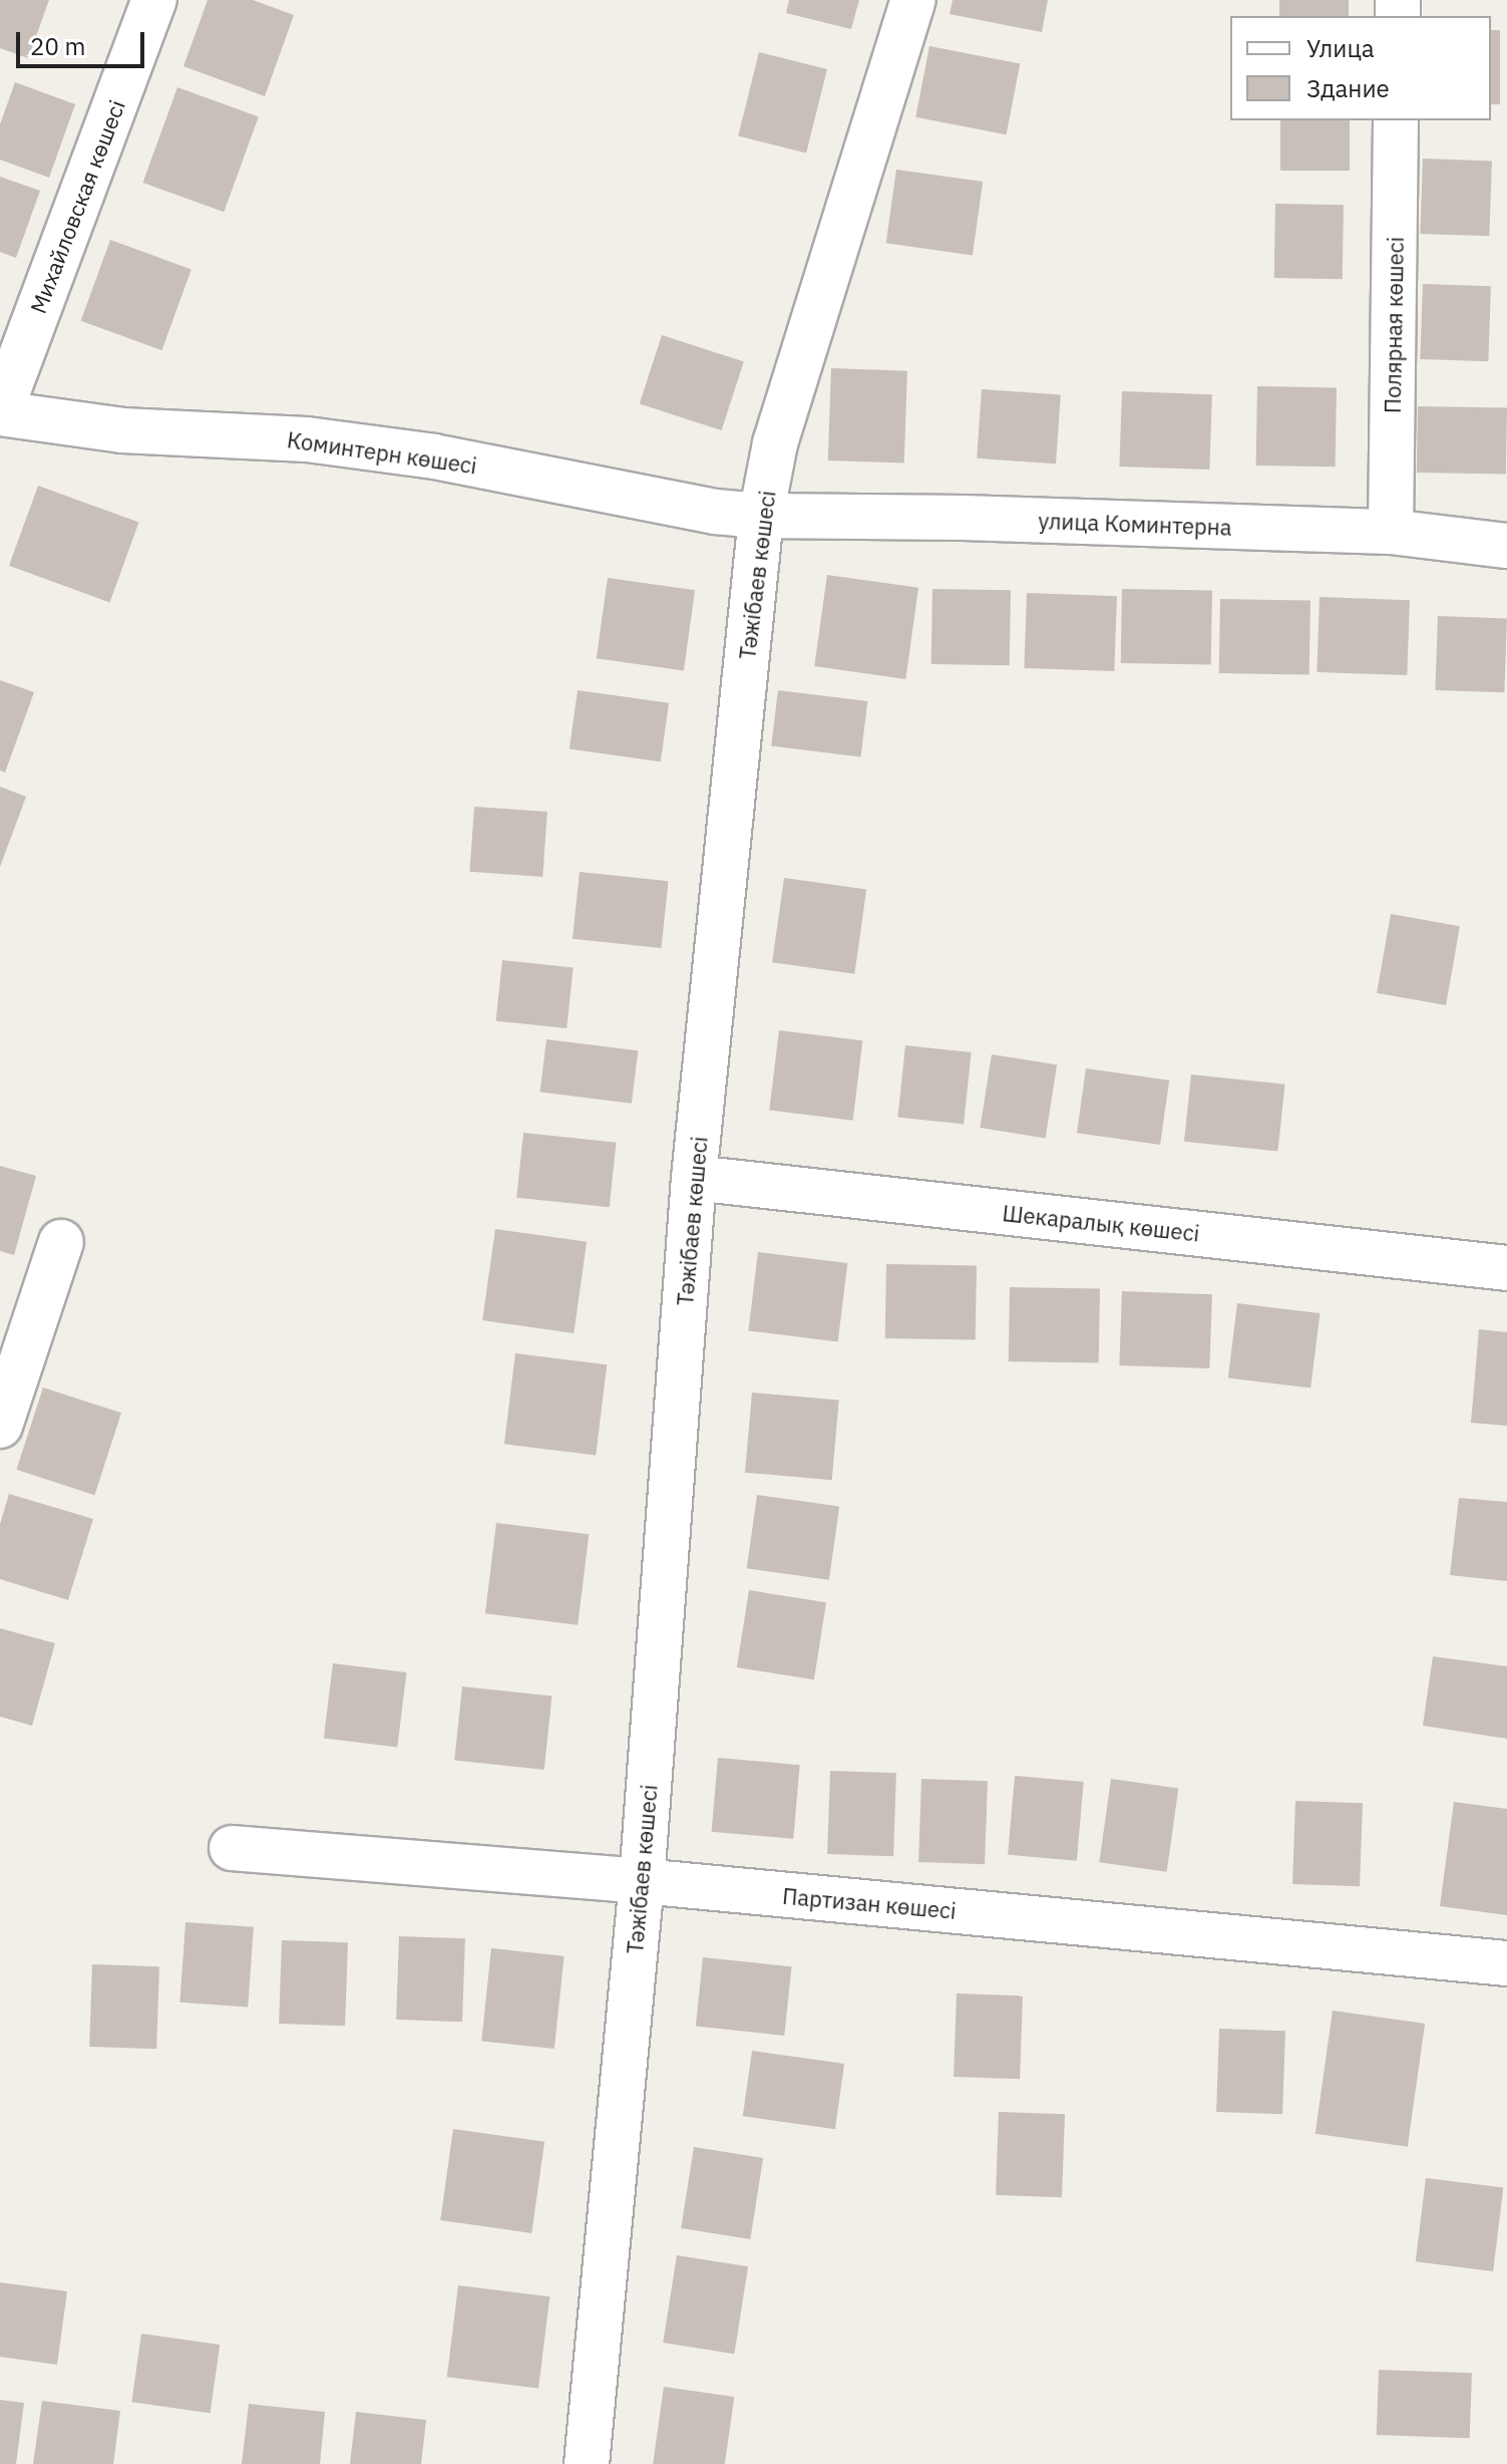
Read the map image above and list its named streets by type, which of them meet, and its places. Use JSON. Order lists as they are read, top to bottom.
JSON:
{
  "streets": {
    "street": [
      "Михайловская көшесі",
      "Полярная көшесі",
      "Коминтерн көшесі",
      "улица Коминтерна",
      "Тәжібаев көшесі",
      "Шекаралық көшесі",
      "Партизан көшесі"
    ]
  },
  "crossings": [
    ["Михайловская көшесі", "Коминтерн көшесі"],
    ["Полярная көшесі", "улица Коминтерна"],
    ["Коминтерн көшесі", "улица Коминтерна"],
    ["Коминтерн көшесі", "Тәжібаев көшесі"],
    ["улица Коминтерна", "Тәжібаев көшесі"],
    ["Тәжібаев көшесі", "Шекаралық көшесі"],
    ["Тәжібаев көшесі", "Партизан көшесі"]
  ],
  "legend": ["Улица", "Здание"],
  "scale_bar": "20 m"
}
